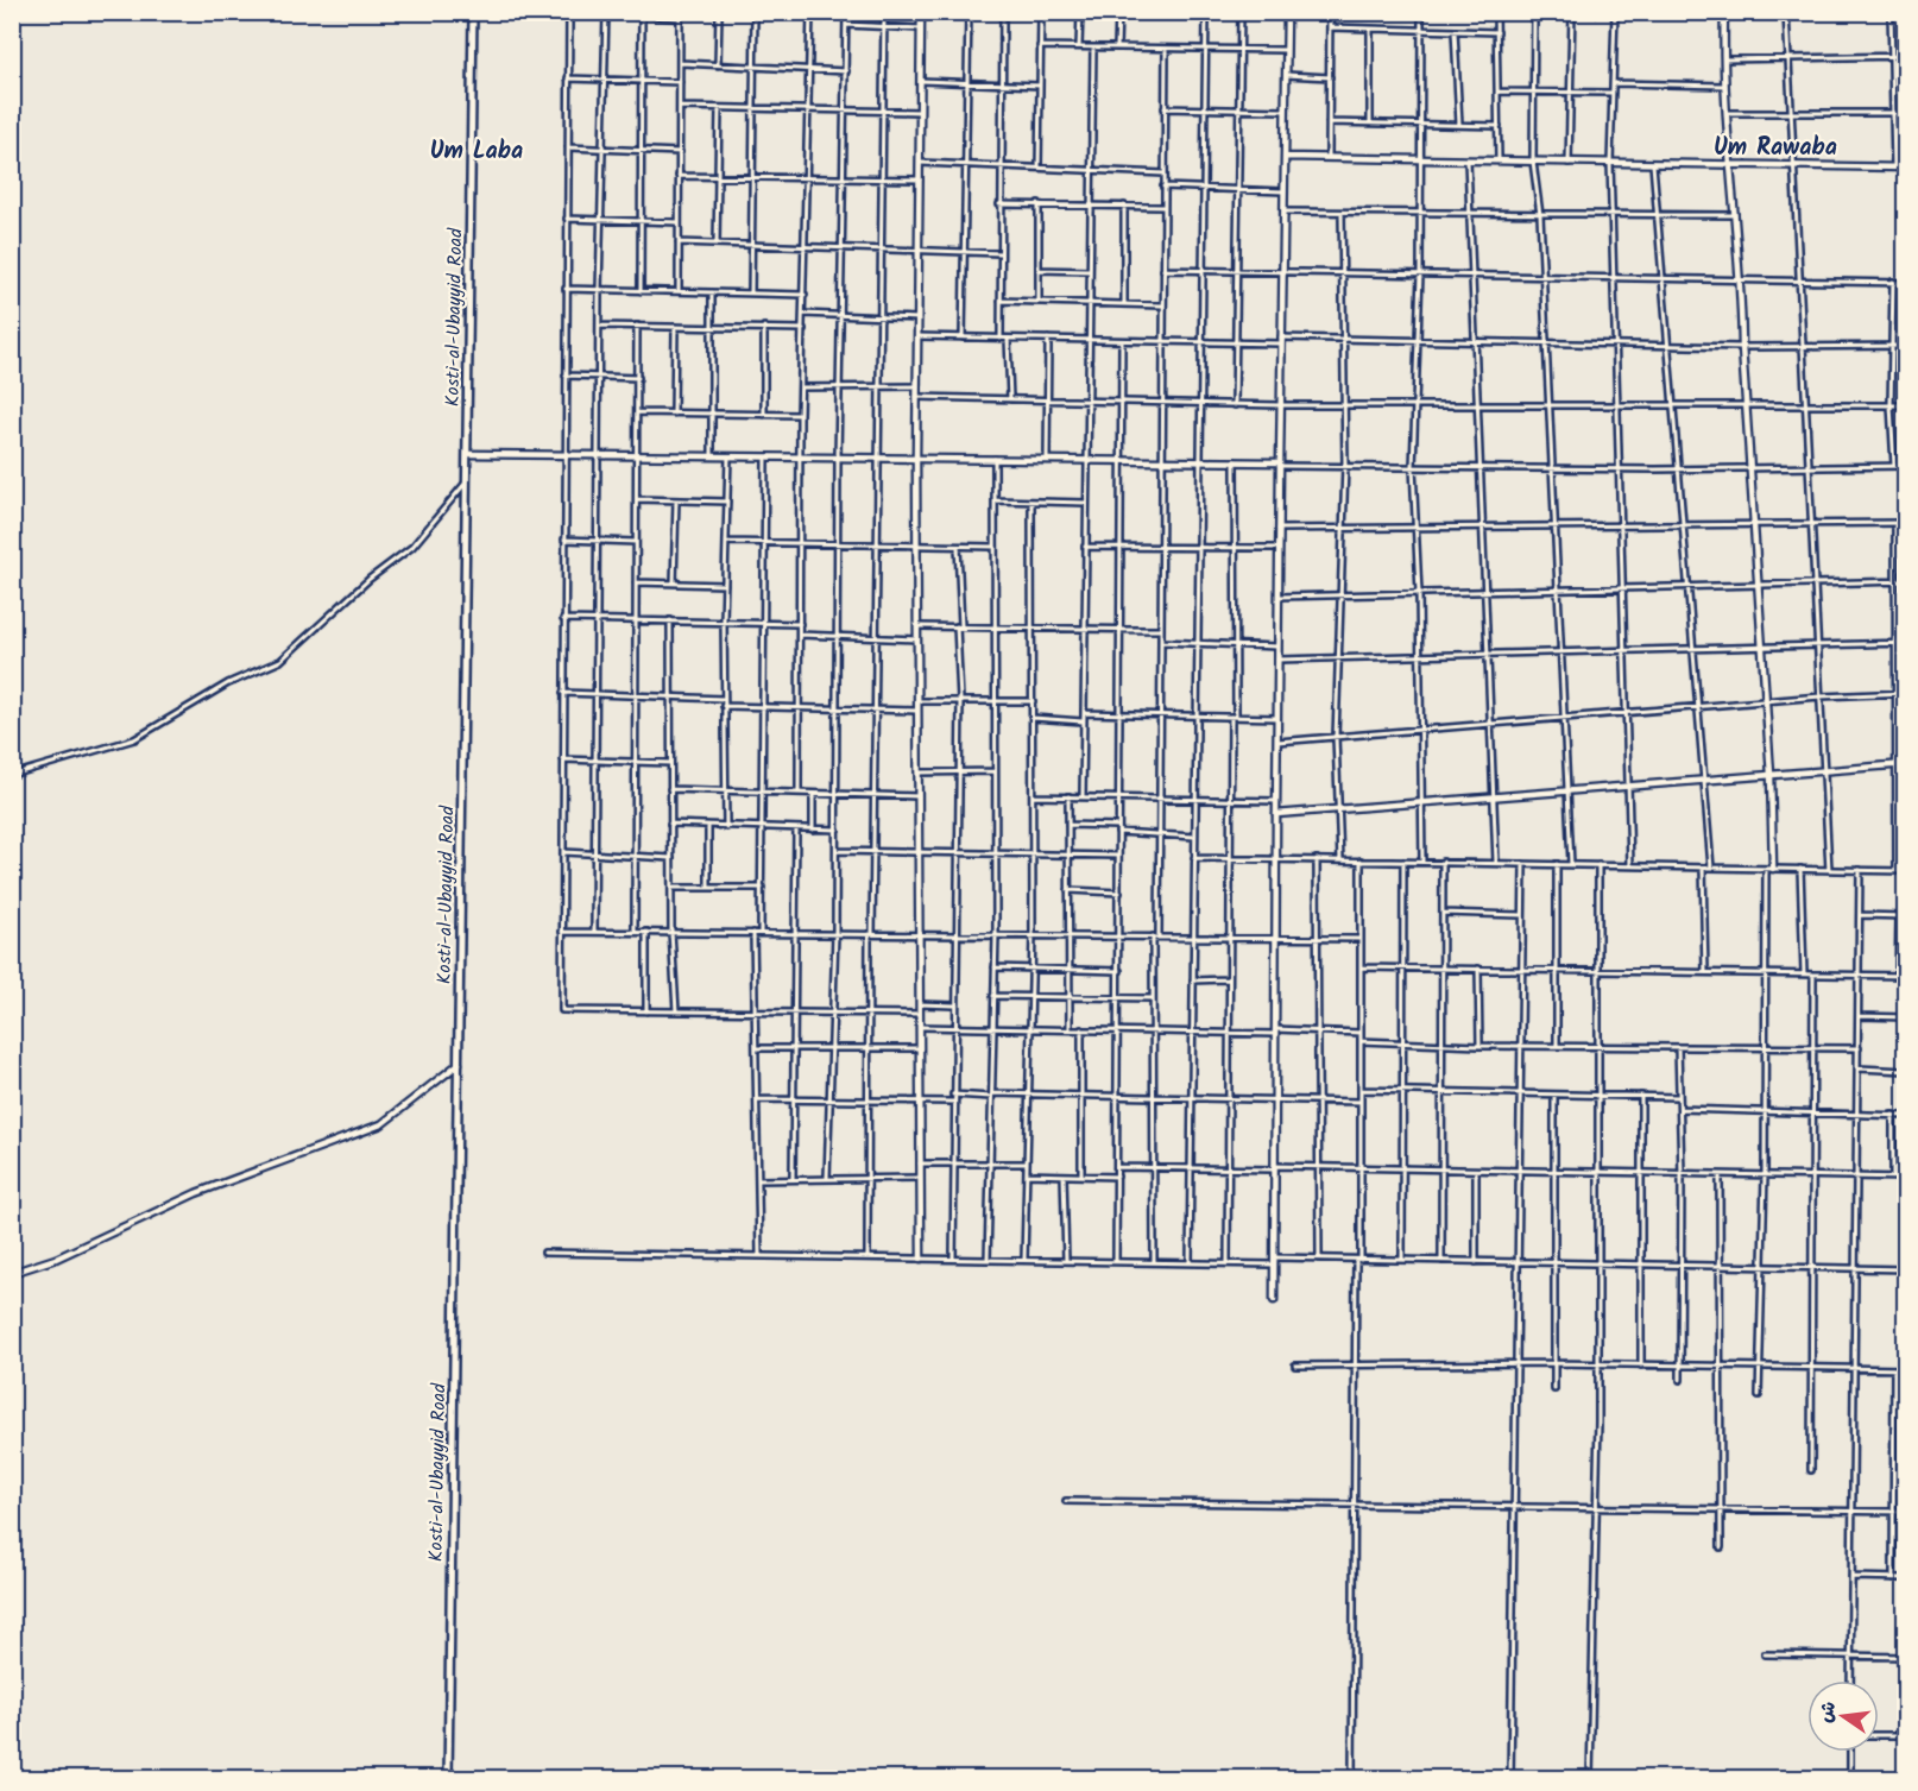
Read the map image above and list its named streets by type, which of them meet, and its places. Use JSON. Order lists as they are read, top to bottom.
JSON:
{
  "streets": {
    "highway": ["Kosti-al-Ubayyid Road"]
  },
  "districts": ["Um Rawaba", "Um Laba"],
  "north": "left"
}
